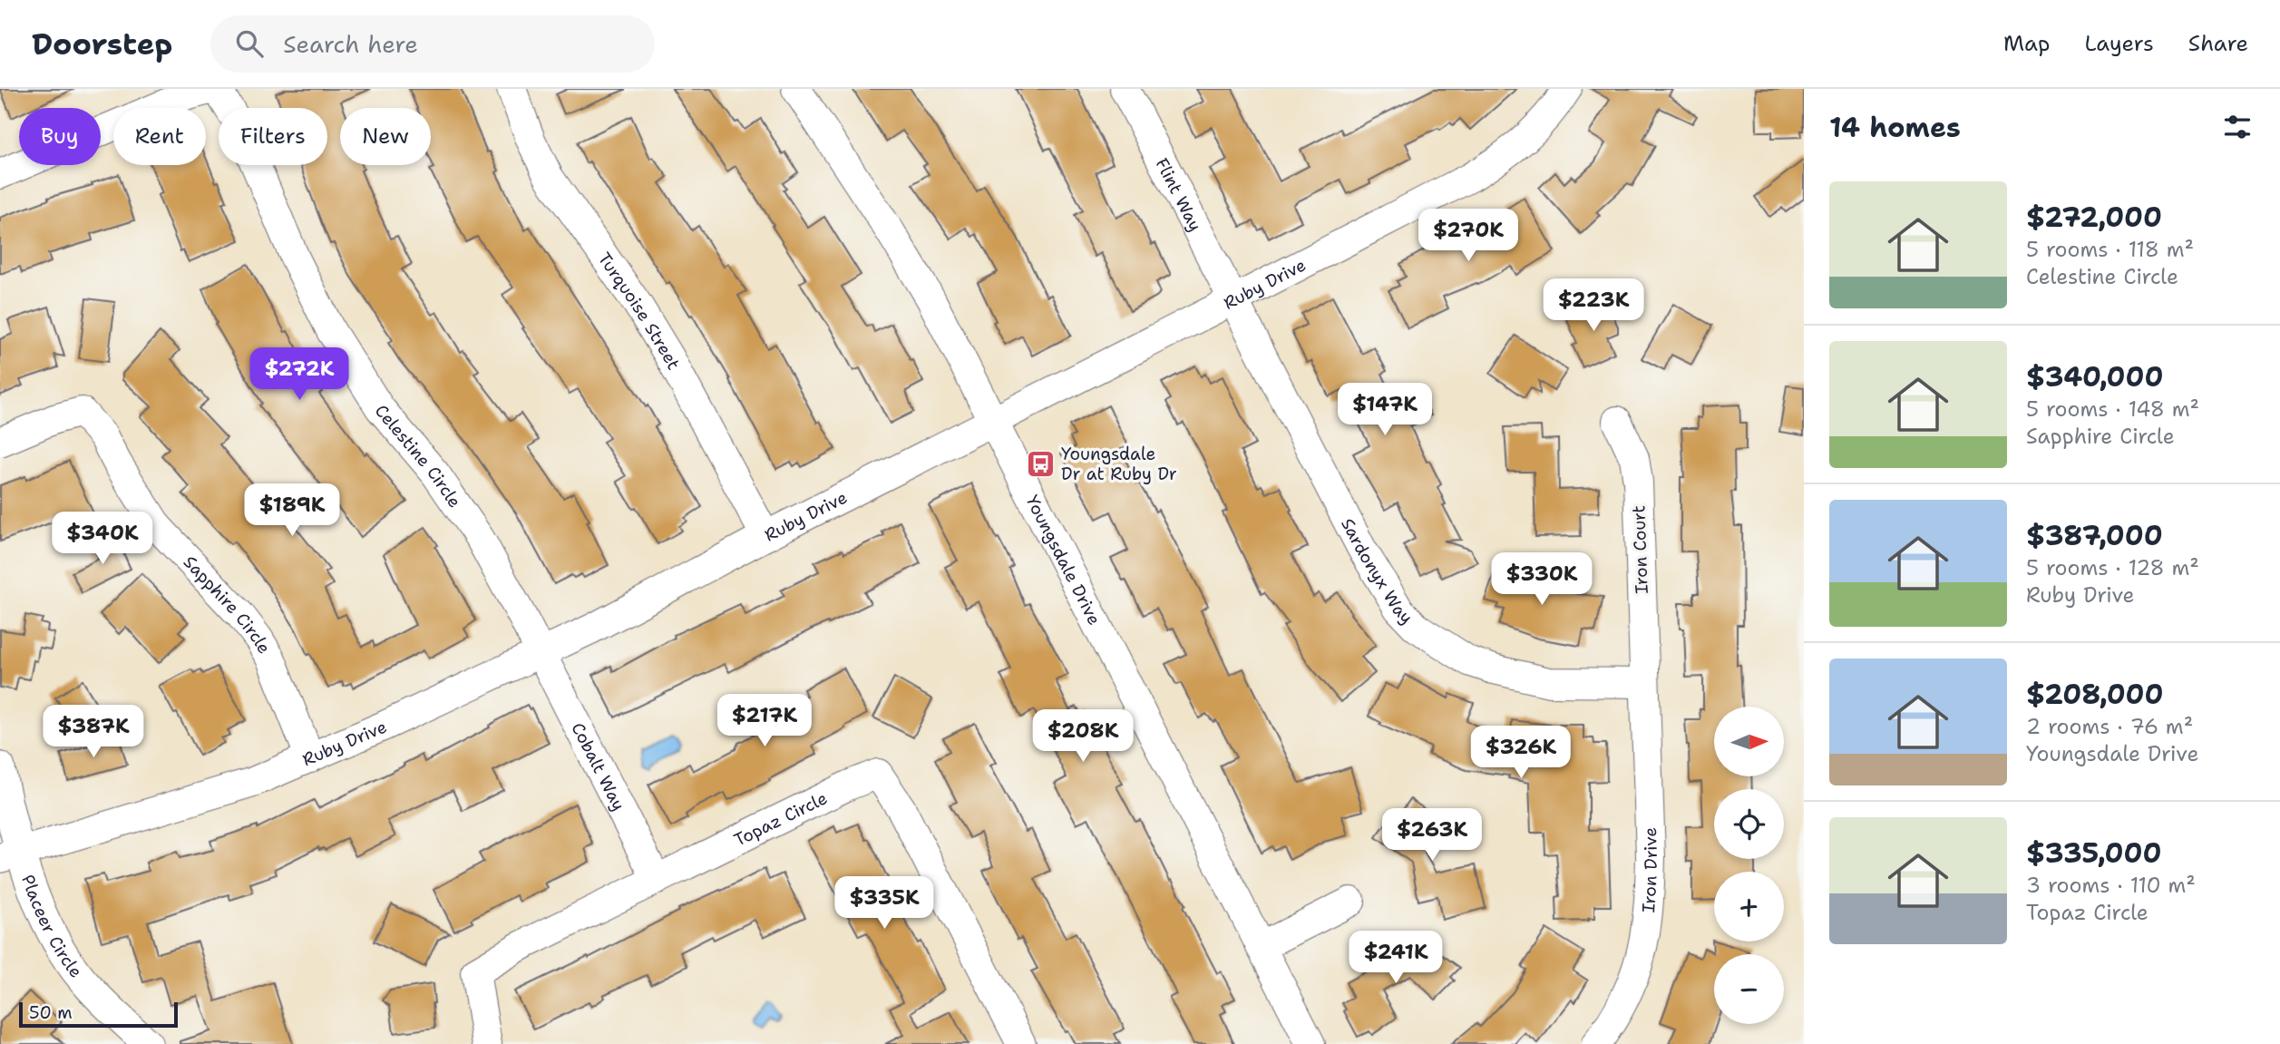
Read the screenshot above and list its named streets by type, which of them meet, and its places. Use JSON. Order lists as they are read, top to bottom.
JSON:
{
  "streets": {
    "street": [
      "Flint Way",
      "Ruby Drive",
      "Turquoise Street",
      "Celestine Circle",
      "Iron Court",
      "Youngsdale Drive",
      "Sardonyx Way",
      "Sapphire Circle",
      "Cobalt Way",
      "Topaz Circle",
      "Iron Drive",
      "Placeer Circle"
    ]
  },
  "crossings": [
    ["Flint Way", "Ruby Drive"],
    ["Flint Way", "Sardonyx Way"],
    ["Ruby Drive", "Turquoise Street"],
    ["Ruby Drive", "Celestine Circle"],
    ["Ruby Drive", "Youngsdale Drive"],
    ["Ruby Drive", "Sardonyx Way"],
    ["Ruby Drive", "Sapphire Circle"],
    ["Ruby Drive", "Cobalt Way"],
    ["Ruby Drive", "Placeer Circle"],
    ["Celestine Circle", "Cobalt Way"],
    ["Iron Court", "Sardonyx Way"],
    ["Iron Court", "Iron Drive"],
    ["Sardonyx Way", "Iron Drive"],
    ["Cobalt Way", "Topaz Circle"]
  ],
  "places": {
    "bus stop": ["Youngsdale Dr at Ruby Dr"]
  },
  "scale_bar": "50 m",
  "north": "right",
  "page": {
    "header": "Doorstep",
    "search": "Search here",
    "nav": ["Map", "Layers", "Share"],
    "heading": "14 homes",
    "chip": [
      "Buy",
      "Rent",
      "Filters",
      "New"
    ],
    "list": [
      {
        "name": "$272,000",
        "note": "5 rooms · 118 m² · Celestine Circle"
      },
      {
        "name": "$340,000",
        "note": "5 rooms · 148 m² · Sapphire Circle"
      },
      {
        "name": "$387,000",
        "note": "5 rooms · 128 m² · Ruby Drive"
      },
      {
        "name": "$208,000",
        "note": "2 rooms · 76 m² · Youngsdale Drive"
      },
      {
        "name": "$335,000",
        "note": "3 rooms · 110 m² · Topaz Circle"
      }
    ],
    "price": [
      "$270K",
      "$223K",
      "$272K",
      "$147K",
      "$189K",
      "$340K",
      "$330K",
      "$217K",
      "$387K",
      "$208K",
      "$326K",
      "$263K",
      "$335K",
      "$241K"
    ],
    "map_buttons": ["+", "−"],
    "scale": "50 m"
  }
}
